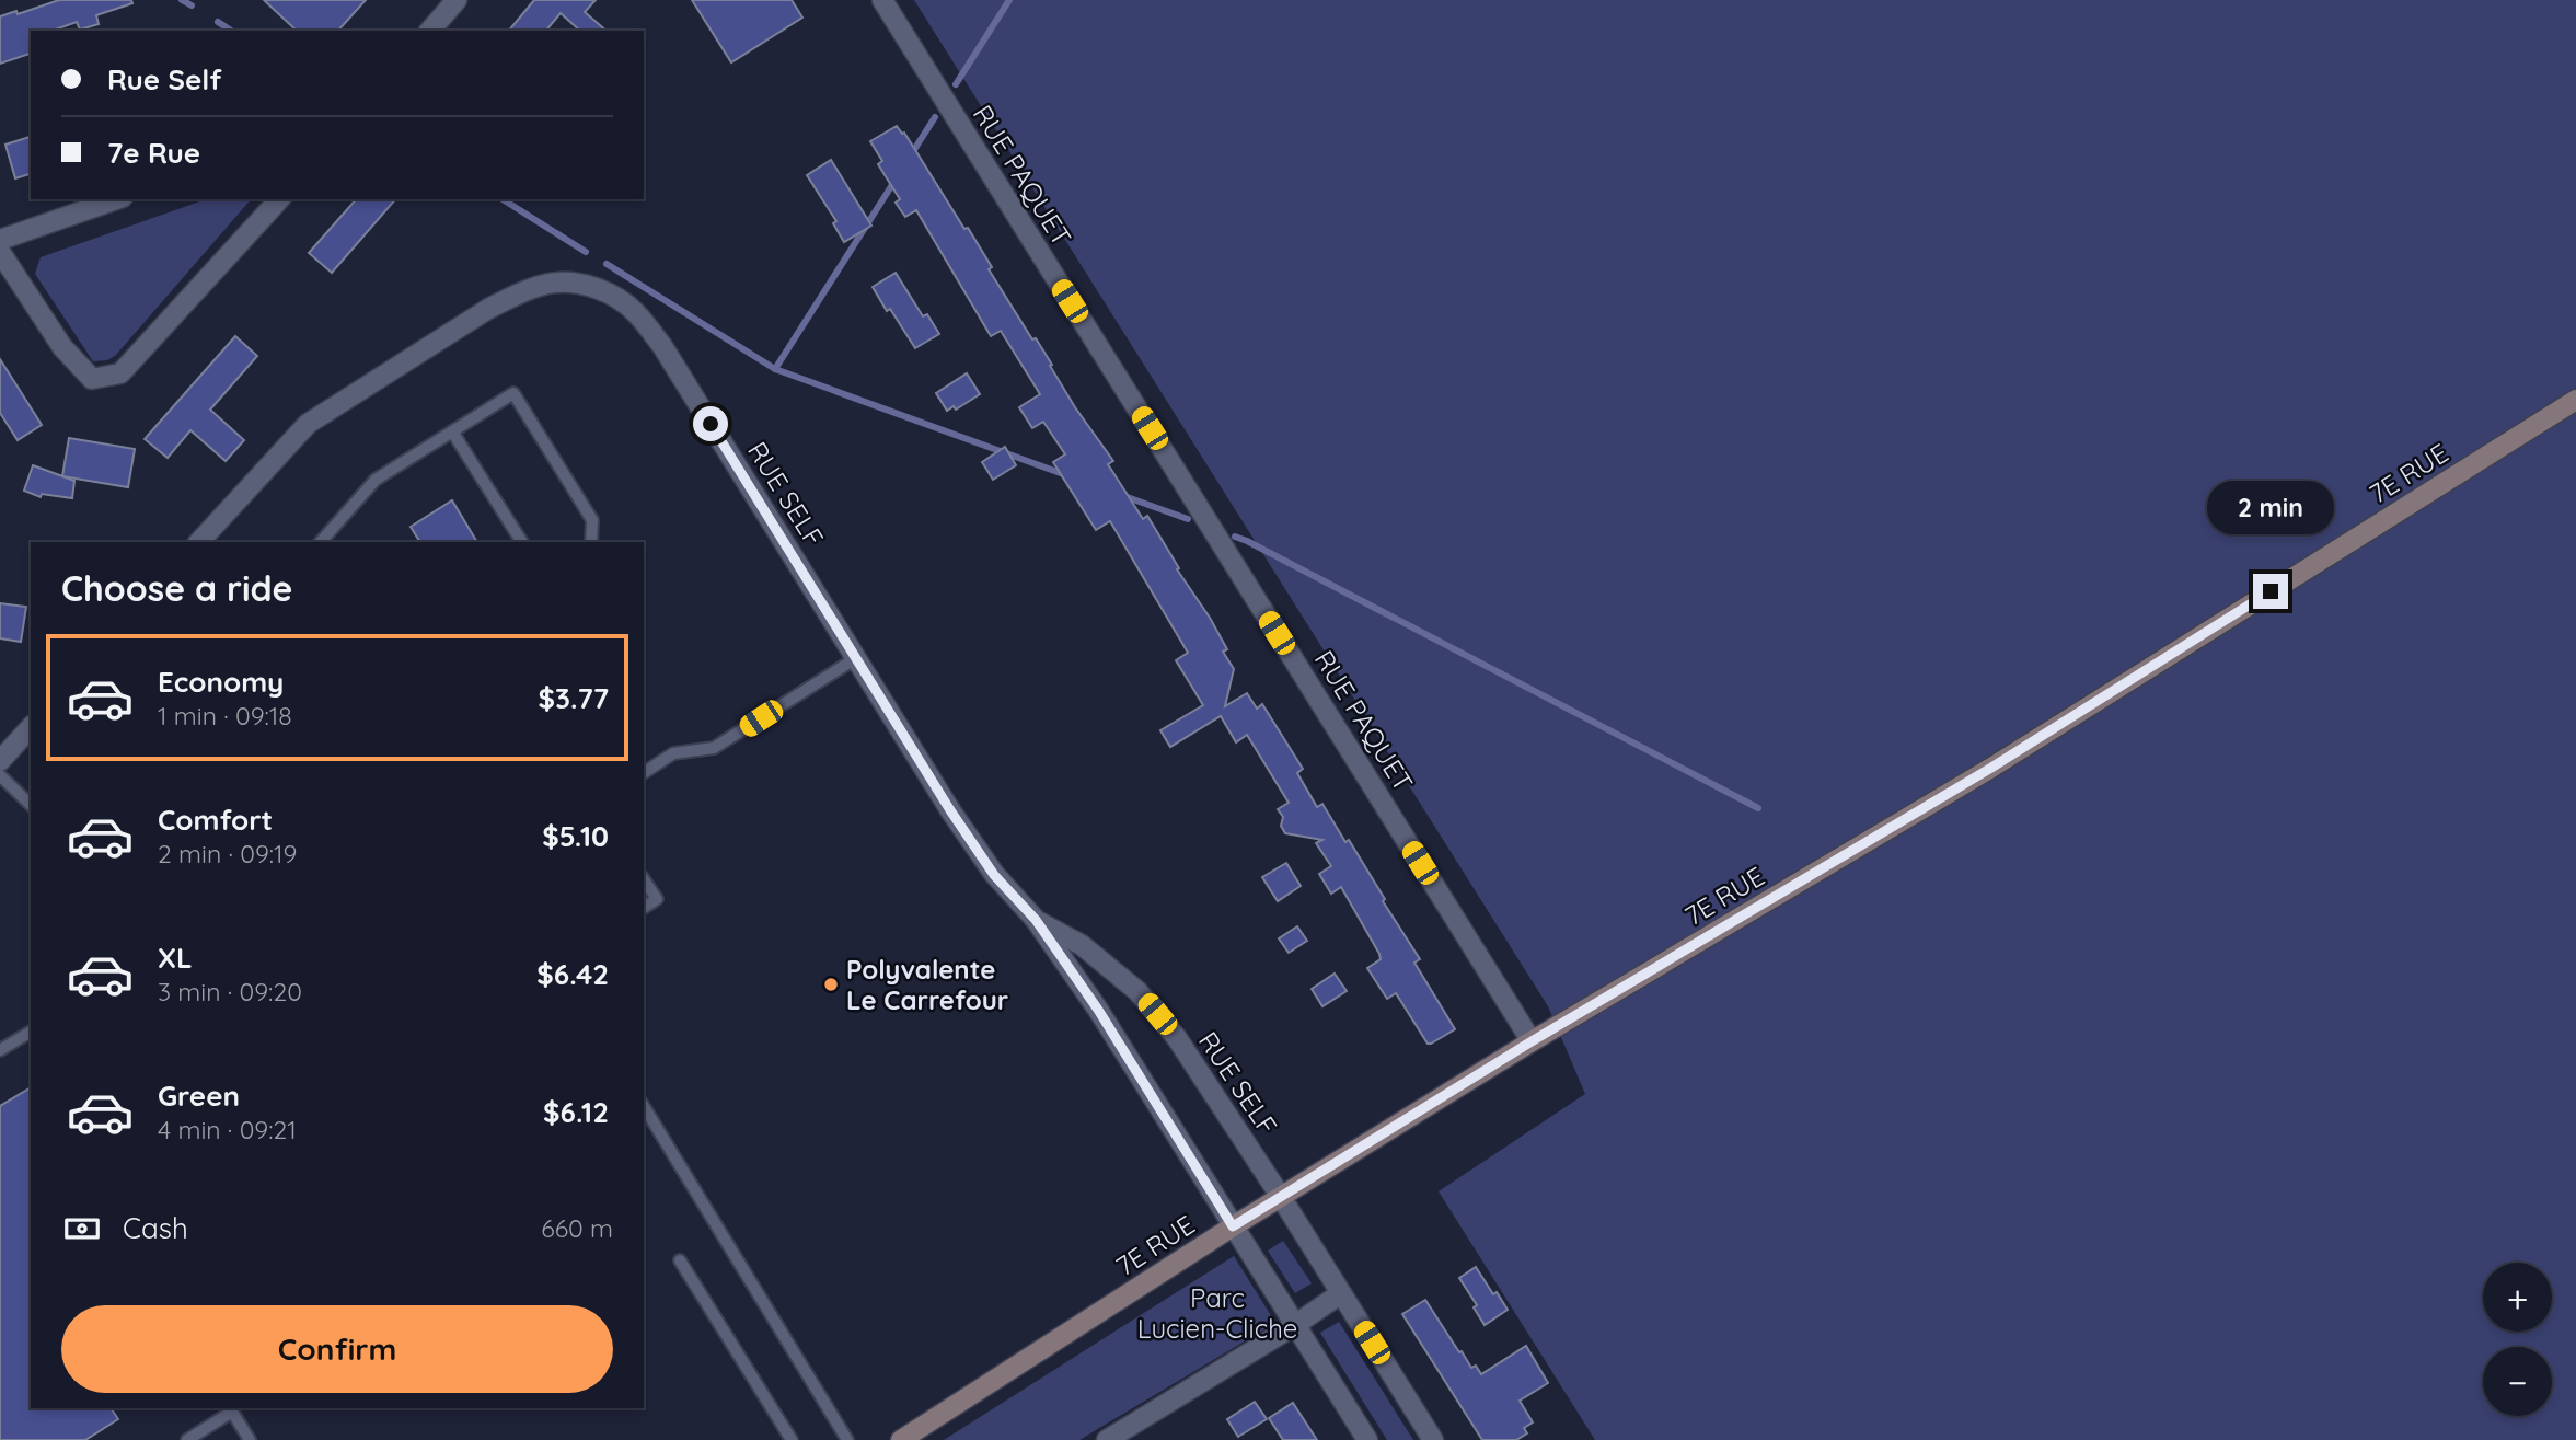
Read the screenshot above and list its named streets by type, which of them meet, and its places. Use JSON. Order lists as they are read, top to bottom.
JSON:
{
  "streets": {
    "street": ["RUE PAQUET", "7E RUE", "RUE SELF"]
  },
  "crossings": [
    ["RUE PAQUET", "7E RUE"],
    ["7E RUE", "RUE SELF"]
  ],
  "parks": ["Parc Lucien-Cliche"],
  "places": ["Polyvalente Le Carrefour"],
  "page": {
    "banner": ["Rue Self", "7e Rue"],
    "bubble": "2 min",
    "heading": "Choose a ride",
    "list": [
      {
        "name": "Economy",
        "note": "1 min · 09:18",
        "value": "$3.77"
      },
      {
        "name": "Comfort",
        "note": "2 min · 09:19",
        "value": "$5.10"
      },
      {
        "name": "XL",
        "note": "3 min · 09:20",
        "value": "$6.42"
      },
      {
        "name": "Green",
        "note": "4 min · 09:21",
        "value": "$6.12"
      }
    ],
    "pay": ["Cash", "660 m"],
    "map_buttons": ["+", "−"],
    "buttons": "Confirm"
  }
}
